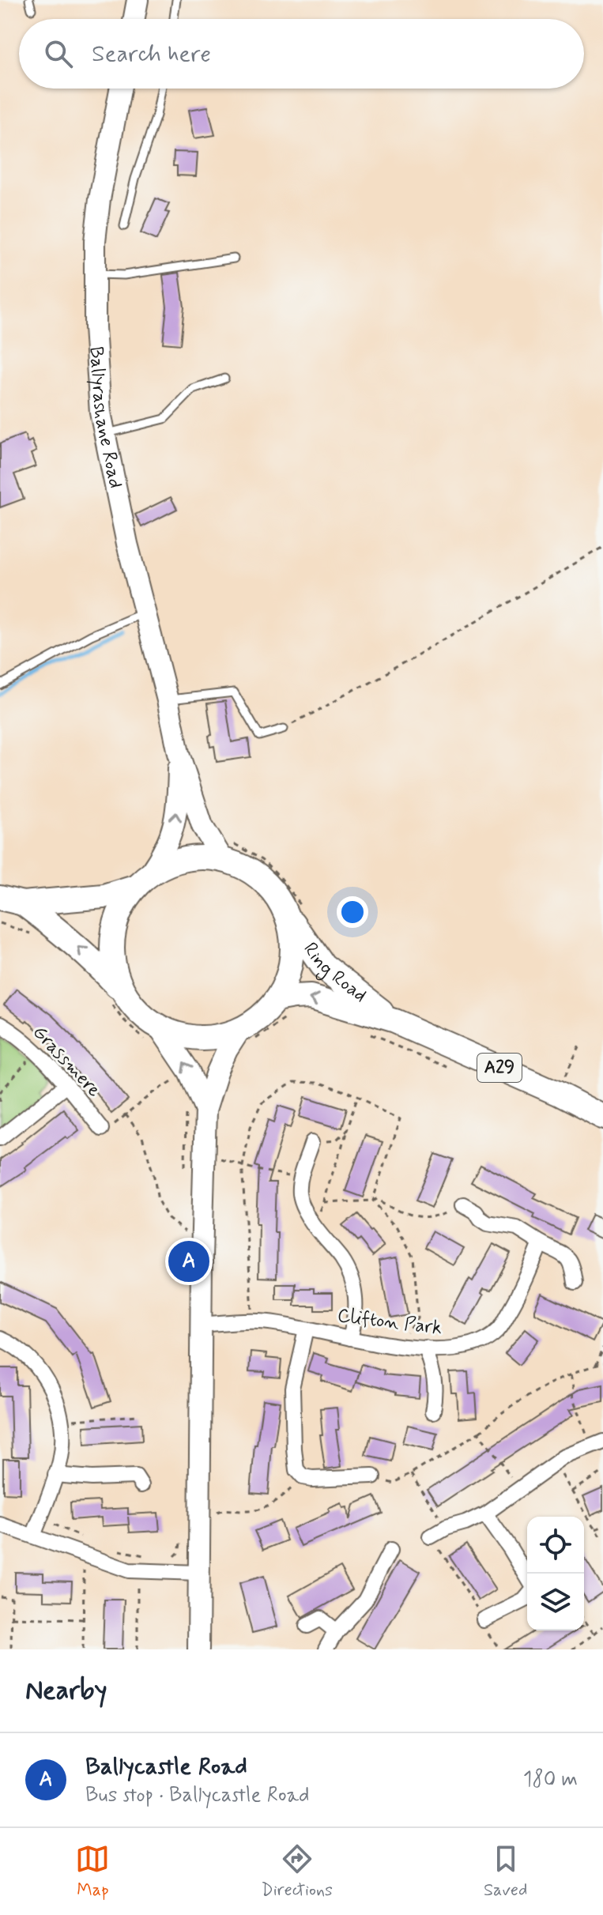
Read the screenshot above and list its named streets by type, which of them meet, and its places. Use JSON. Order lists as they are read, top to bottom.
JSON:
{
  "streets": {
    "main road": ["Ballyrashane Road", "Ring Road", "A29"],
    "street": ["Grassmere", "Clifton Park"]
  },
  "crossings": [
    ["Ballyrashane Road", "Ring Road"],
    ["Ballyrashane Road", "A29"],
    ["Ring Road", "A29"]
  ],
  "page": {
    "search": "Search here",
    "pins": "A",
    "heading": "Nearby",
    "list": [
      {
        "mark": "A",
        "name": "Ballycastle Road",
        "note": "Bus stop · Ballycastle Road",
        "value": "180 m"
      }
    ],
    "nav": ["Map", "Directions", "Saved"]
  }
}
